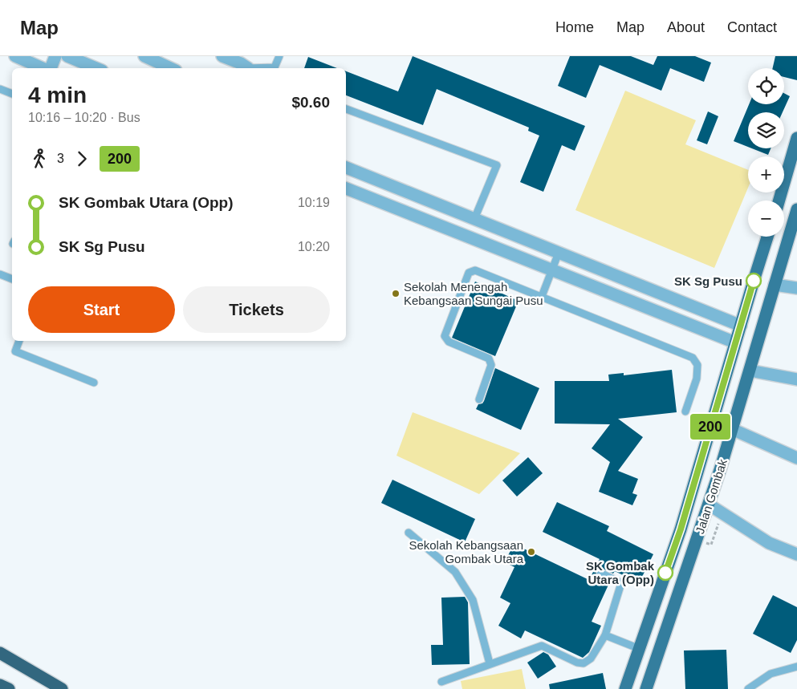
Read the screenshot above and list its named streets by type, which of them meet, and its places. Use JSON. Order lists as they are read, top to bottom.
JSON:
{
  "streets": {
    "main road": ["Jalan Gombak"]
  },
  "places": [
    "SK Sg Pusu",
    "Sekolah Menengah Kebangsaan Sungai Pusu",
    "Sekolah Kebangsaan Gombak Utara",
    "SK Gombak Utara (Opp)"
  ],
  "lines": ["bus line 200"],
  "page": {
    "header": "Map",
    "nav": [
      "Home",
      "Map",
      "About",
      "Contact"
    ],
    "on_map": "200",
    "map_buttons": ["+", "−"],
    "heading": ["4 min", "10:16 – 10:20 · Bus", "$0.60"],
    "legs": ["3", "200"],
    "list": [
      {
        "name": "SK Gombak Utara (Opp)",
        "value": "10:19"
      },
      {
        "name": "SK Sg Pusu",
        "value": "10:20"
      }
    ],
    "buttons": ["Start", "Tickets"]
  }
}
